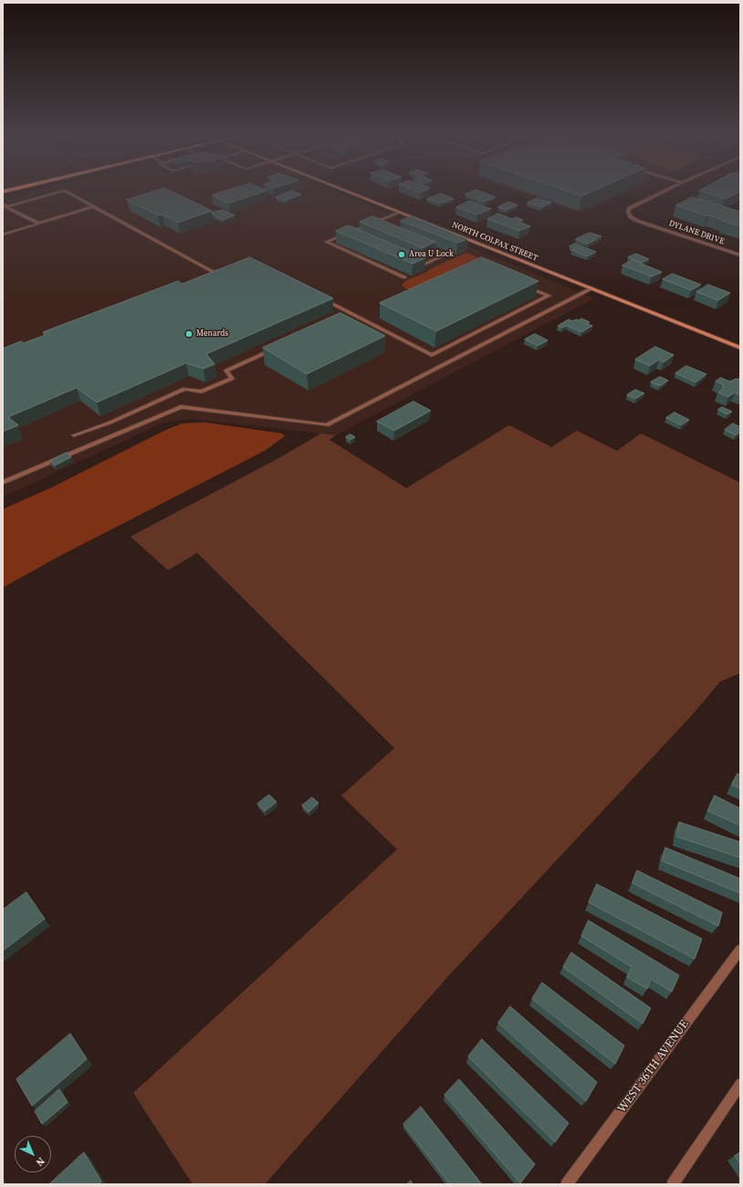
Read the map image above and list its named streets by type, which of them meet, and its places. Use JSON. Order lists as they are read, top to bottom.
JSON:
{
  "streets": {
    "street": ["DYLANE DRIVE", "NORTH COLFAX STREET", "WEST 36TH AVENUE"]
  },
  "places": ["Area U Lock", "Menards"],
  "north": "bottom right"
}
